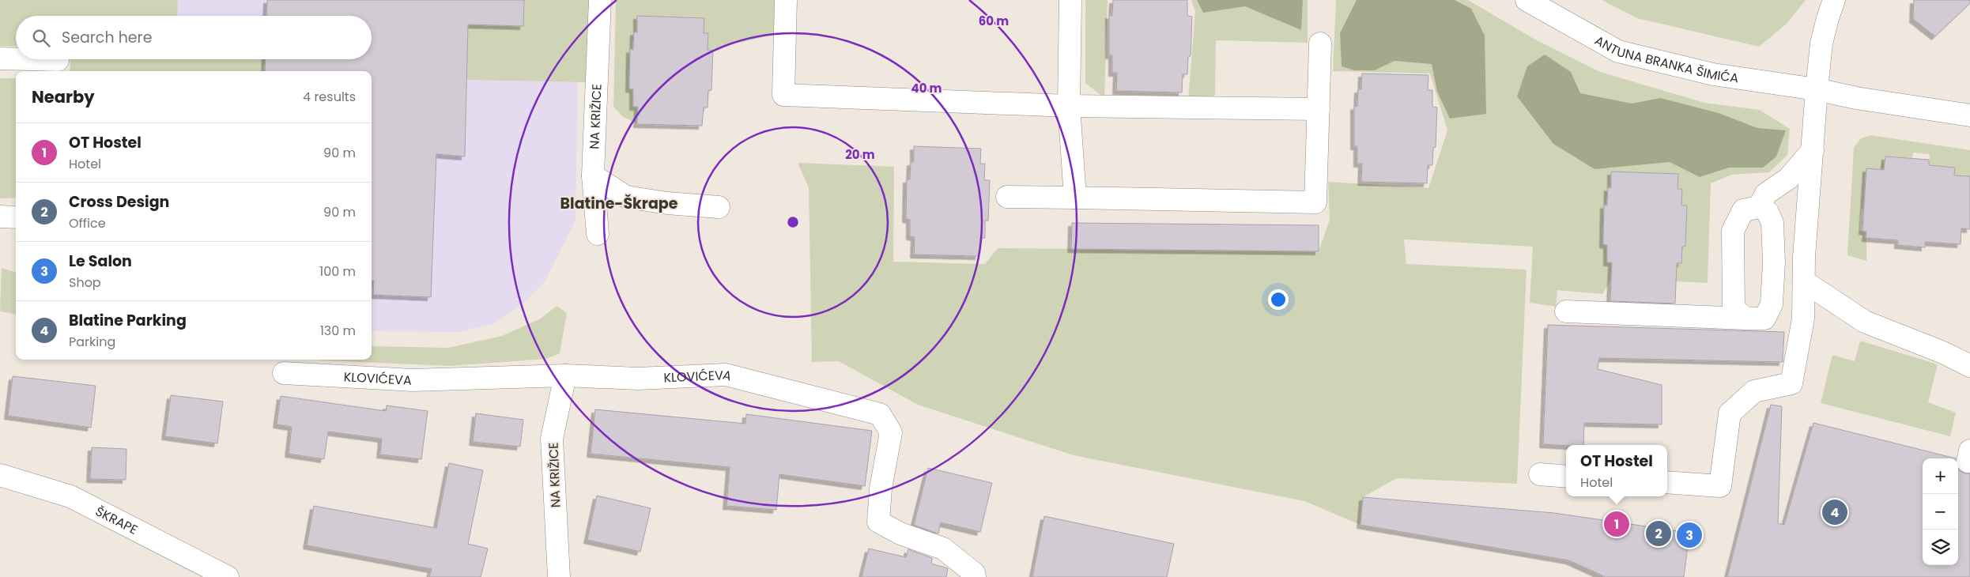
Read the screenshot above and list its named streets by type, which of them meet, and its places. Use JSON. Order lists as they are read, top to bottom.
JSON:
{
  "streets": {
    "street": [
      "ANTUNA BRANKA ŠIMIĆA",
      "NA KRIŽICE",
      "KLOVIĆEVA",
      "ŠKRAPE"
    ]
  },
  "crossings": [
    ["NA KRIŽICE", "KLOVIĆEVA"]
  ],
  "districts": ["Blatine-Škrape"],
  "page": {
    "search": "Search here",
    "heading": ["Nearby", "4 results"],
    "list": [
      {
        "mark": "1",
        "name": "OT Hostel",
        "note": "Hotel",
        "value": "90 m"
      },
      {
        "mark": "2",
        "name": "Cross Design",
        "note": "Office",
        "value": "90 m"
      },
      {
        "mark": "3",
        "name": "Le Salon",
        "note": "Shop",
        "value": "100 m"
      },
      {
        "mark": "4",
        "name": "Blatine Parking",
        "note": "Parking",
        "value": "130 m"
      }
    ],
    "popup": ["OT Hostel", "Hotel"],
    "map_buttons": ["+", "−"],
    "pins": [
      "4",
      "1",
      "2",
      "3"
    ]
  },
  "rings": ["60 m", "40 m", "20 m"]
}
